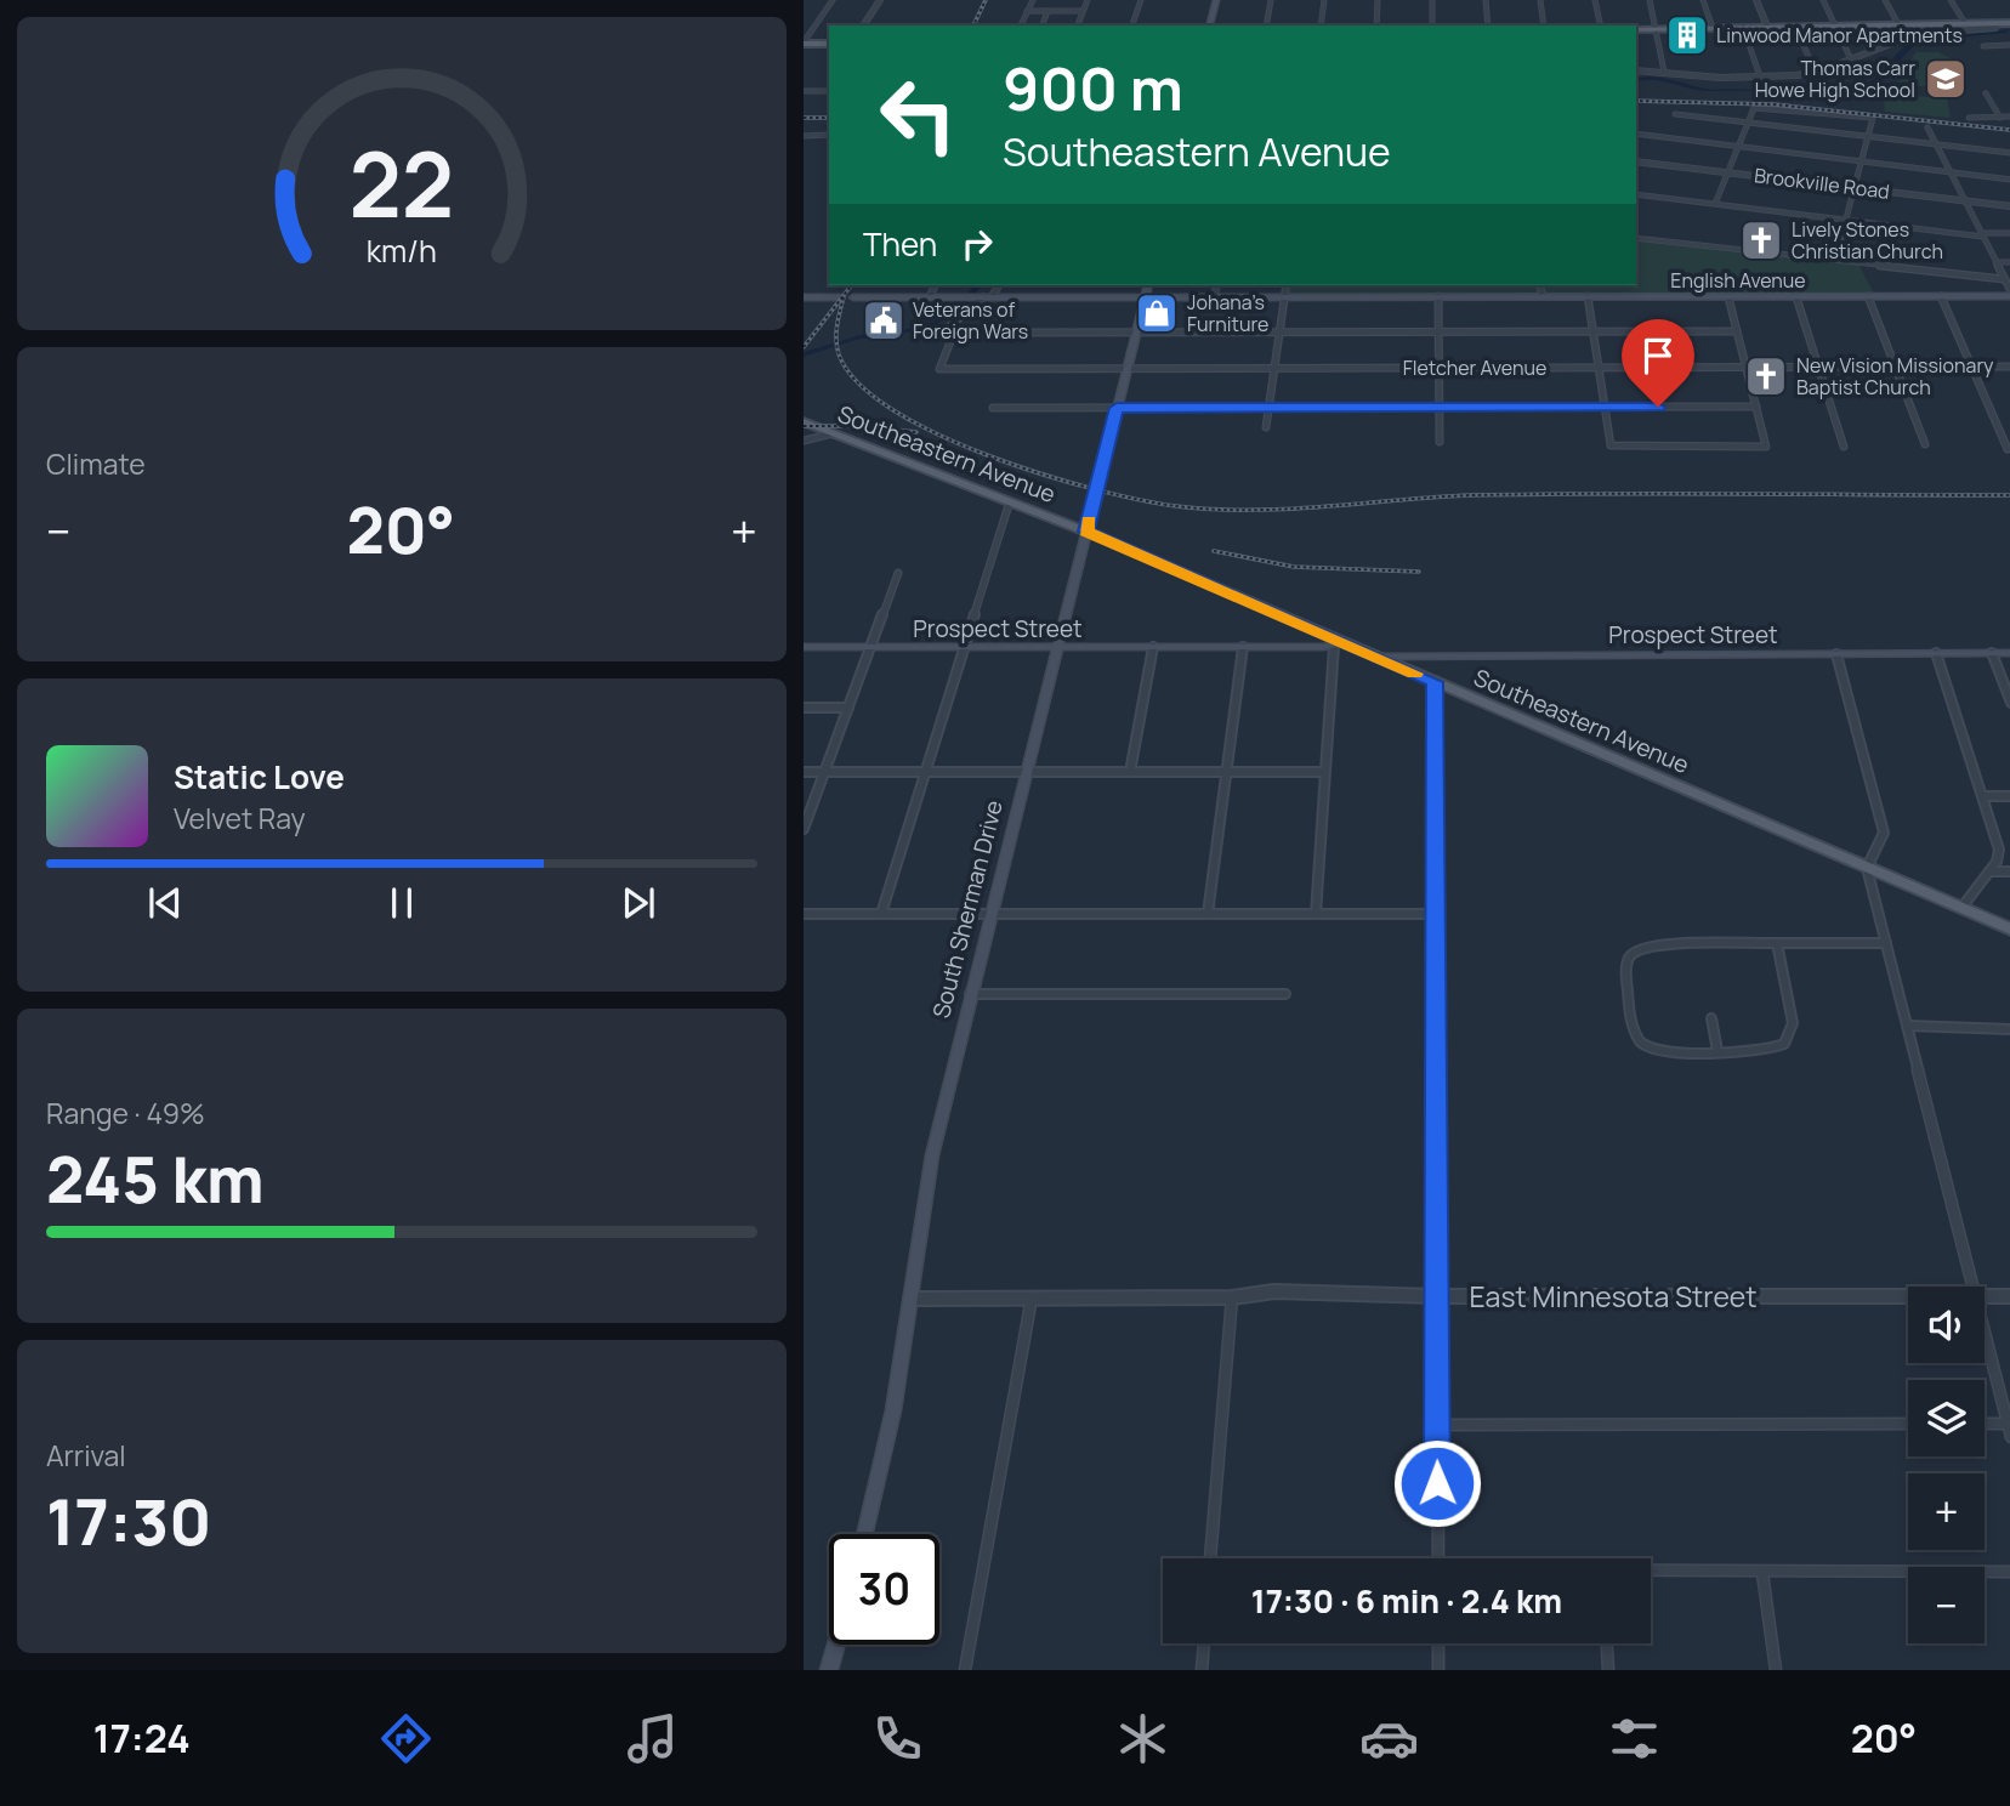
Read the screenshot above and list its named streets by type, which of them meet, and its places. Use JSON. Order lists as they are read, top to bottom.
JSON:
{
  "streets": {
    "main road": [
      "English Avenue",
      "Southeastern Avenue",
      "Prospect Street",
      "South Sherman Drive"
    ],
    "street": ["Brookville Road", "Fletcher Avenue", "East Minnesota Street"]
  },
  "crossings": [
    ["English Avenue", "South Sherman Drive"],
    ["Fletcher Avenue", "South Sherman Drive"],
    ["Southeastern Avenue", "Prospect Street"],
    ["Southeastern Avenue", "South Sherman Drive"],
    ["Prospect Street", "South Sherman Drive"],
    ["South Sherman Drive", "East Minnesota Street"]
  ],
  "places": {
    "building": ["Linwood Manor Apartments"],
    "school or university": ["Thomas Carr Howe High School"],
    "church": ["Lively Stones Christian Church", "New Vision Missionary Baptist Church"],
    "shop": ["Johana’s Furniture"],
    "public building": ["Veterans of Foreign Wars"]
  },
  "page": {
    "turn": ["900 m", "Southeastern Avenue"],
    "then": "Then",
    "tile": [
      "Climate",
      ["Range · 49%", "245 km"],
      ["Arrival", "17:30"]
    ],
    "heat": ["−", "20°", "+"],
    "song": ["Static Love", "Velvet Ray"],
    "map_buttons": ["+", "−"],
    "limit": "30",
    "trip": "17:30 · 6 min · 2.4 km",
    "tabs": ["17:24", "20°"],
    "gauge": ["22", "km/h"]
  }
}
